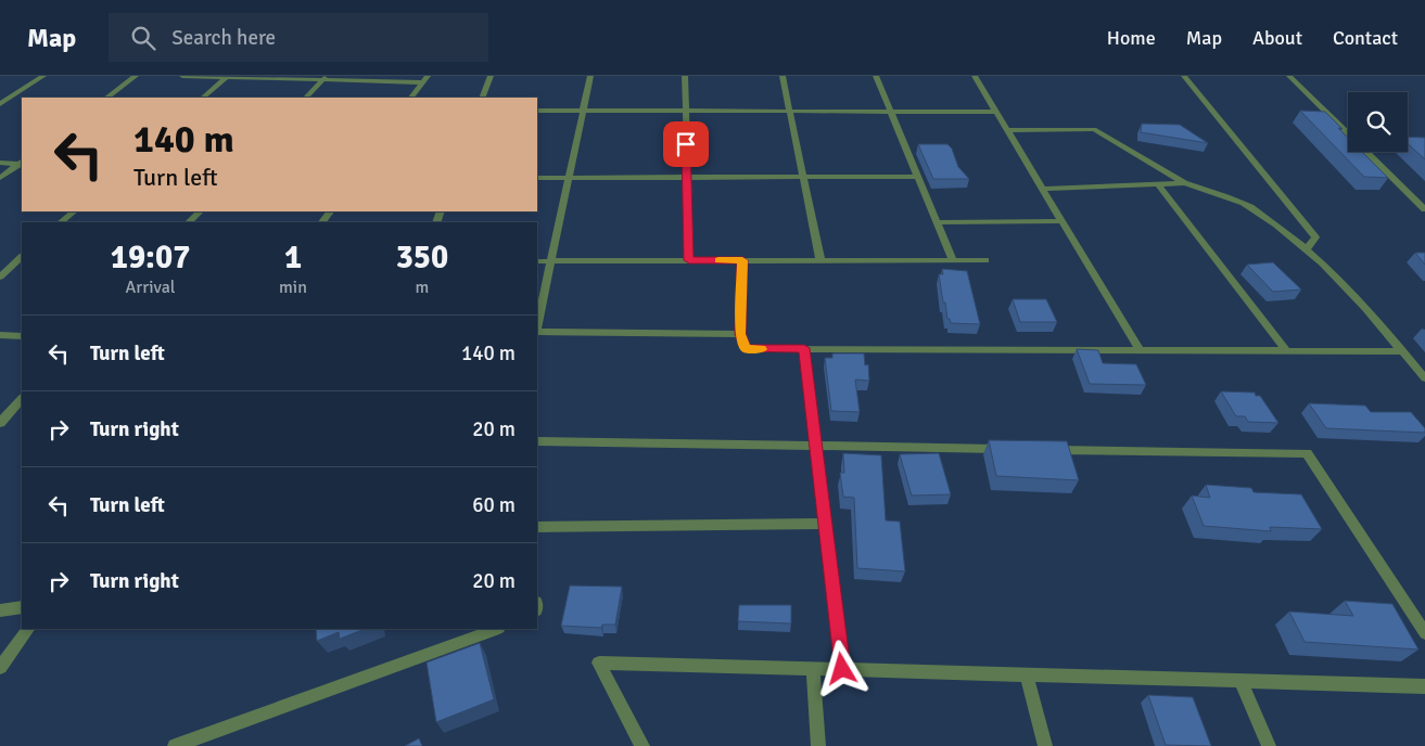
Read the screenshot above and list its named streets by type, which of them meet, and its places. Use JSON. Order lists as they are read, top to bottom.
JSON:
{
  "page": {
    "header": "Map",
    "search": "Search here",
    "nav": [
      "Home",
      "Map",
      "About",
      "Contact"
    ],
    "turn": ["140 m", "Turn left"],
    "eta": [
      "19:07",
      "Arrival",
      "1",
      "min",
      "350",
      "m"
    ],
    "list": [
      {
        "name": "Turn left",
        "value": "140 m"
      },
      {
        "name": "Turn right",
        "value": "20 m"
      },
      {
        "name": "Turn left",
        "value": "60 m"
      },
      {
        "name": "Turn right",
        "value": "20 m"
      }
    ]
  }
}
